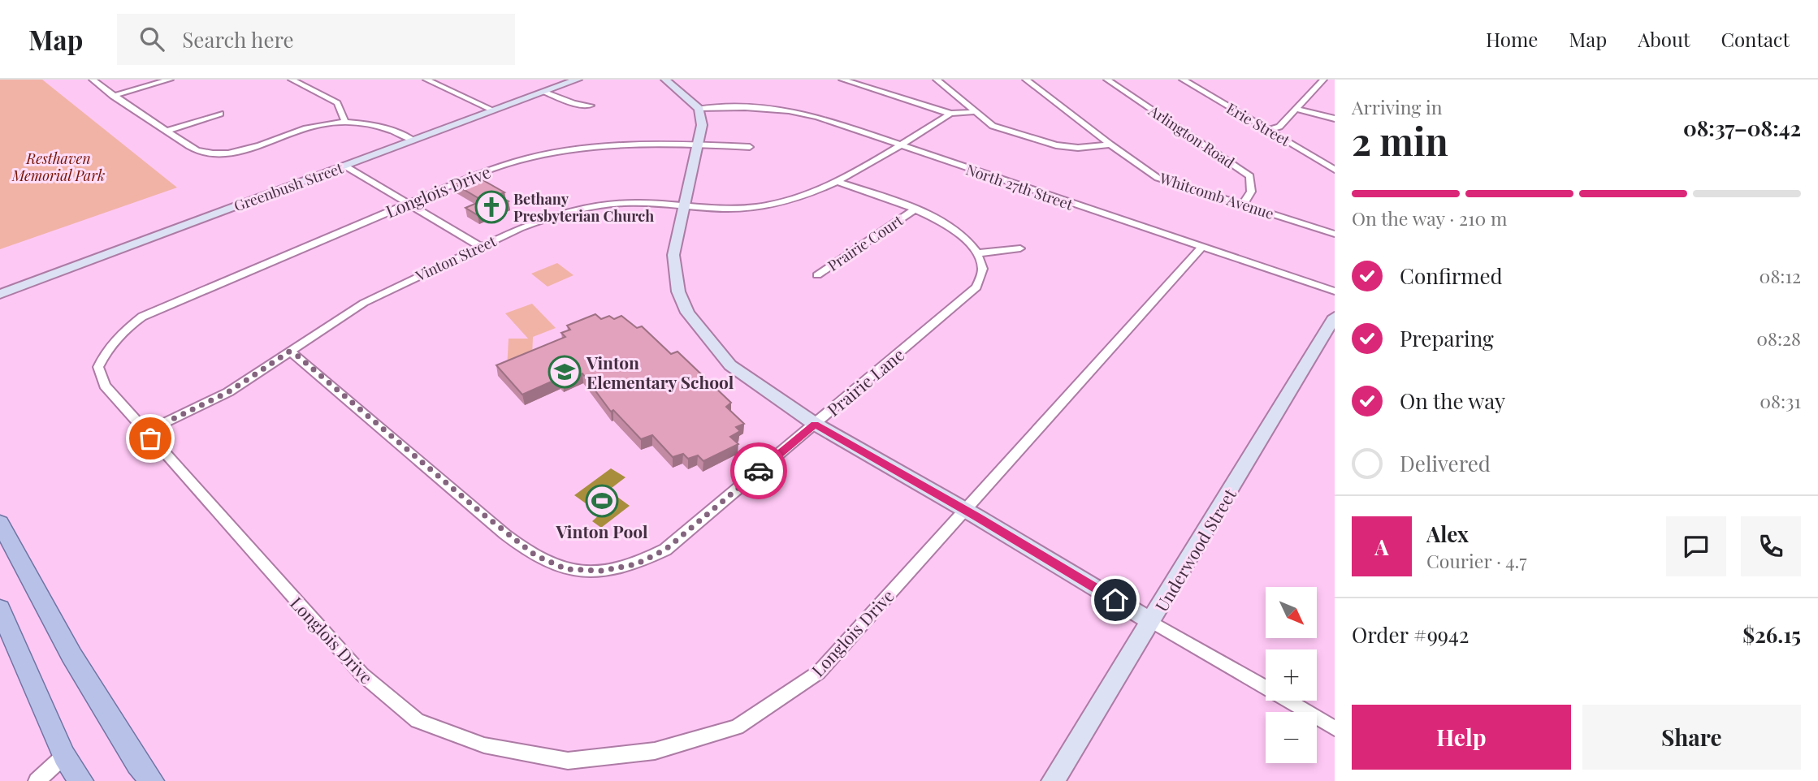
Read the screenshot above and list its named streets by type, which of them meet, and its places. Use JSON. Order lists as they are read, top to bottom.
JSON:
{
  "streets": {
    "street": [
      "Erie Street",
      "Arlington Road",
      "Greenbush Street",
      "North 27th Street",
      "Longlois Drive",
      "Whitcomb Avenue",
      "Prairie Court",
      "Vinton Street",
      "Prairie Lane",
      "Underwood Street"
    ]
  },
  "crossings": [
    ["Arlington Road", "Whitcomb Avenue"],
    ["North 27th Street", "Longlois Drive"],
    ["North 27th Street", "Vinton Street"],
    ["Longlois Drive", "Vinton Street"],
    ["Vinton Street", "Prairie Lane"]
  ],
  "parks": ["Resthaven Memorial Park"],
  "places": {
    "church": ["Bethany Presbyterian Church"],
    "school or university": ["Vinton Elementary School"],
    "sports": ["Vinton Pool"]
  },
  "north": "bottom right",
  "page": {
    "header": "Map",
    "search": "Search here",
    "nav": [
      "Home",
      "Map",
      "About",
      "Contact"
    ],
    "heading": ["2 min", "Arriving in", "08:37–08:42"],
    "panel": [
      "Alex",
      "Courier · 4.7",
      "Order #9942",
      "$26.15"
    ],
    "bar": "On the way · 210 m",
    "list": [
      ["Confirmed", "08:12"],
      ["Preparing", "08:28"],
      ["On the way", "08:31"],
      "Delivered"
    ],
    "round": "A",
    "map_buttons": ["+", "−"],
    "buttons": ["Help", "Share"]
  }
}
